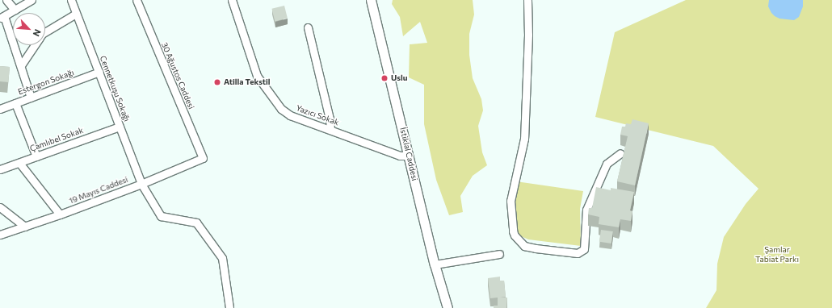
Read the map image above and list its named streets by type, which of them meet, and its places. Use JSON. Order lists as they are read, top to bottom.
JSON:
{
  "streets": {
    "main road": ["İstiklal Caddesi"],
    "street": [
      "30 Ağustos Caddesi",
      "Estergon Sokağı",
      "Cennetkuşu Sokağı",
      "Yazıcı Sokak",
      "Çamlıbel Sokak",
      "19 Mayıs Caddesi"
    ]
  },
  "crossings": [
    ["30 Ağustos Caddesi", "19 Mayıs Caddesi"],
    ["Estergon Sokağı", "Cennetkuşu Sokağı"],
    ["Cennetkuşu Sokağı", "Çamlıbel Sokak"],
    ["Cennetkuşu Sokağı", "19 Mayıs Caddesi"],
    ["Yazıcı Sokak", "İstiklal Caddesi"]
  ],
  "parks": ["Şamlar Tabiat Parkı"],
  "places": ["Uslu", "Atilla Tekstil"],
  "north": "bottom right"
}
